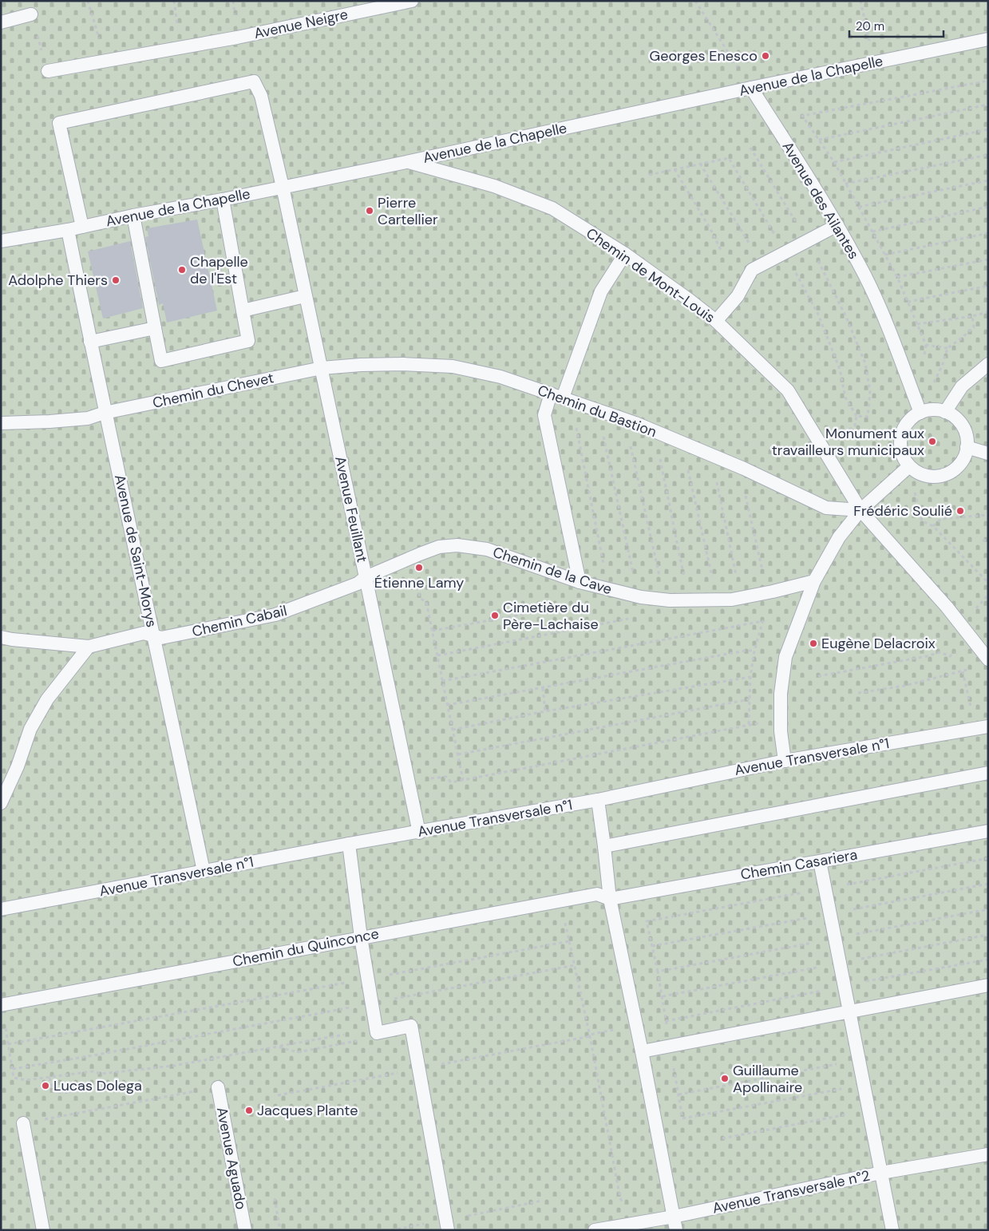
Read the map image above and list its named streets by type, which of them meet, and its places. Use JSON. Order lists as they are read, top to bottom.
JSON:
{
  "streets": {
    "lane": [
      "Avenue Neigre",
      "Avenue de la Chapelle",
      "Avenue des Ailantes",
      "Chemin de Mont-Louis",
      "Chemin du Chevet",
      "Chemin du Bastion",
      "Avenue Feuillant",
      "Avenue de Saint-Morys",
      "Chemin de la Cave",
      "Chemin Cabail",
      "Avenue Transversale n°1",
      "Chemin Casariera",
      "Chemin du Quinconce",
      "Avenue Aguado",
      "Avenue Transversale n°2"
    ]
  },
  "crossings": [
    ["Avenue de la Chapelle", "Avenue des Ailantes"],
    ["Avenue de la Chapelle", "Chemin de Mont-Louis"],
    ["Avenue de la Chapelle", "Avenue Feuillant"],
    ["Avenue de la Chapelle", "Avenue de Saint-Morys"],
    ["Chemin de Mont-Louis", "Chemin du Bastion"],
    ["Chemin du Chevet", "Chemin du Bastion"],
    ["Chemin du Chevet", "Avenue Feuillant"],
    ["Chemin du Chevet", "Avenue de Saint-Morys"],
    ["Chemin du Bastion", "Avenue Feuillant"],
    ["Avenue Feuillant", "Chemin de la Cave"],
    ["Avenue Feuillant", "Chemin Cabail"],
    ["Avenue Feuillant", "Avenue Transversale n°1"],
    ["Avenue de Saint-Morys", "Chemin Cabail"],
    ["Avenue de Saint-Morys", "Avenue Transversale n°1"],
    ["Chemin de la Cave", "Chemin Cabail"],
    ["Chemin Casariera", "Chemin du Quinconce"]
  ],
  "places": [
    "Georges Enesco",
    "Pierre Cartellier",
    "Chapelle de l'Est",
    "Adolphe Thiers",
    "Monument aux travailleurs municipaux",
    "Frédéric Soulié",
    "Étienne Lamy",
    "Cimetière du Père-Lachaise",
    "Eugène Delacroix",
    "Guillaume Apollinaire",
    "Lucas Dolega",
    "Jacques Plante"
  ],
  "scale_bar": "20 m"
}
